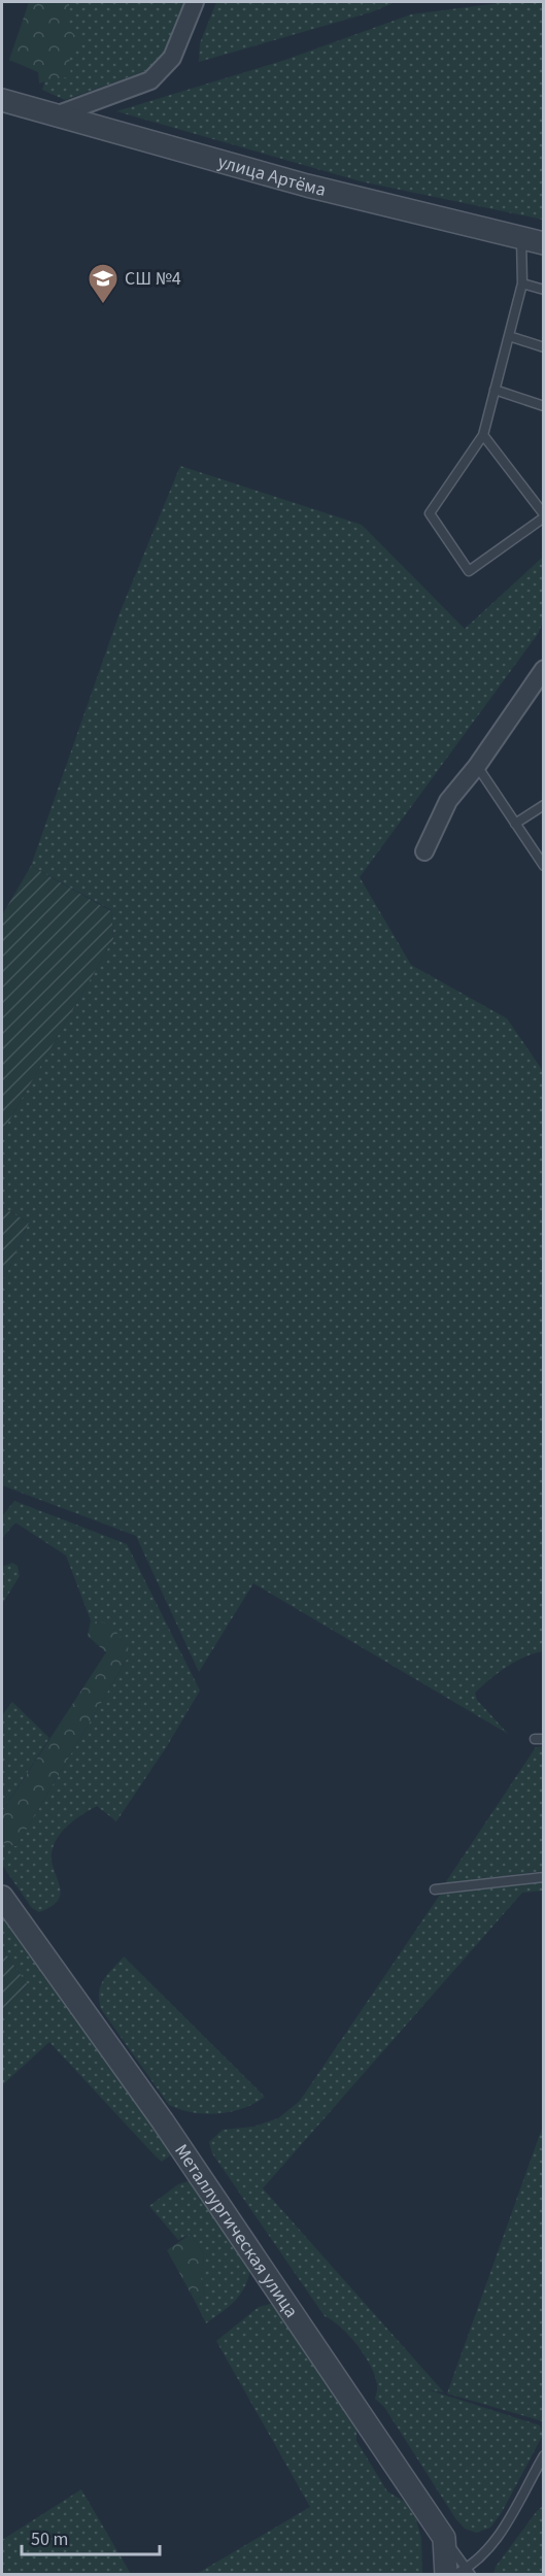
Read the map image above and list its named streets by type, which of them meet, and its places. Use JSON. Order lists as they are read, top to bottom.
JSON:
{
  "streets": {
    "street": ["улица Артёма", "Металлургическая улица"]
  },
  "places": {
    "school or university": ["СШ №4"]
  },
  "scale_bar": "50 m"
}
